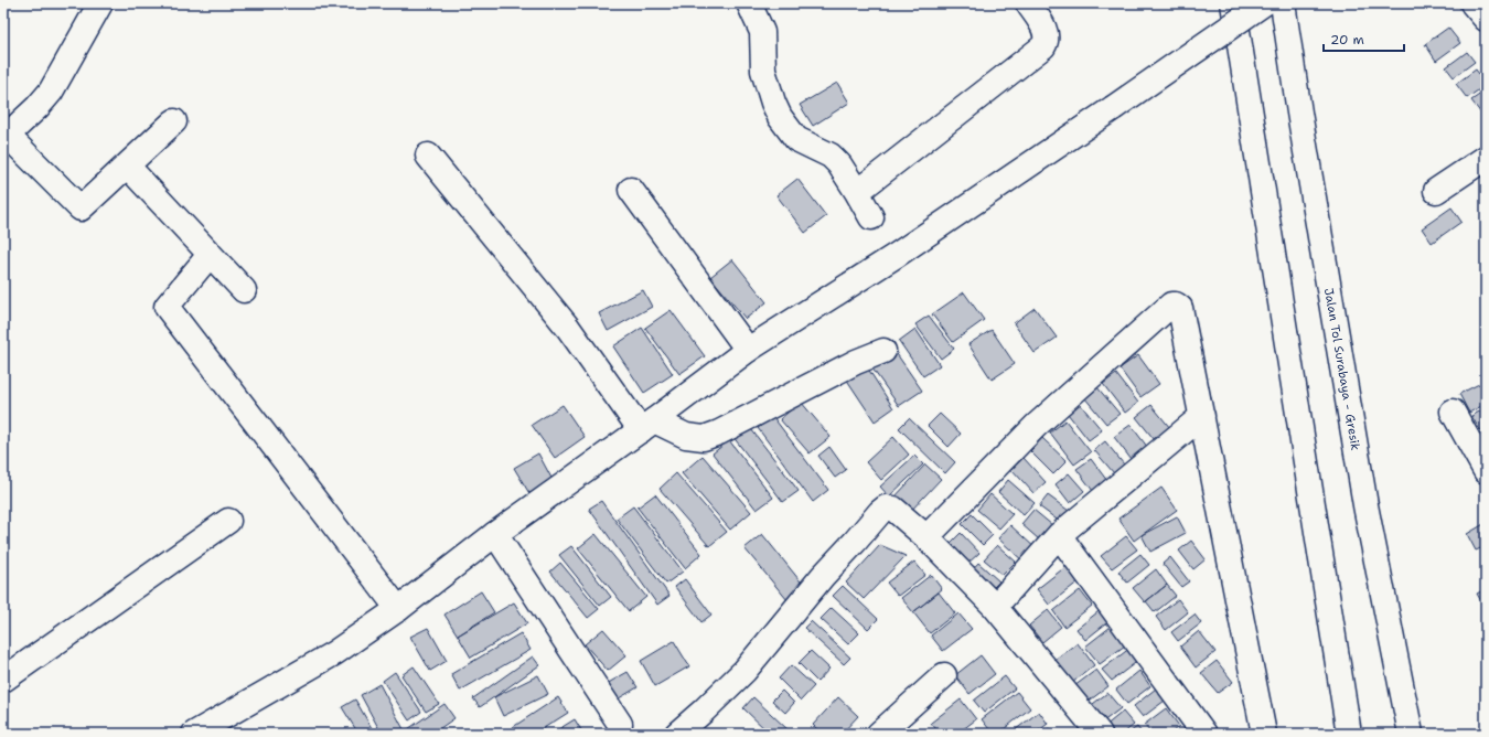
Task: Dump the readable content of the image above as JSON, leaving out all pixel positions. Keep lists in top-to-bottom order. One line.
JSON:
{"streets":{"main road":["Jalan Tol Surabaya - Gresik"]},"scale_bar":"20 m"}
